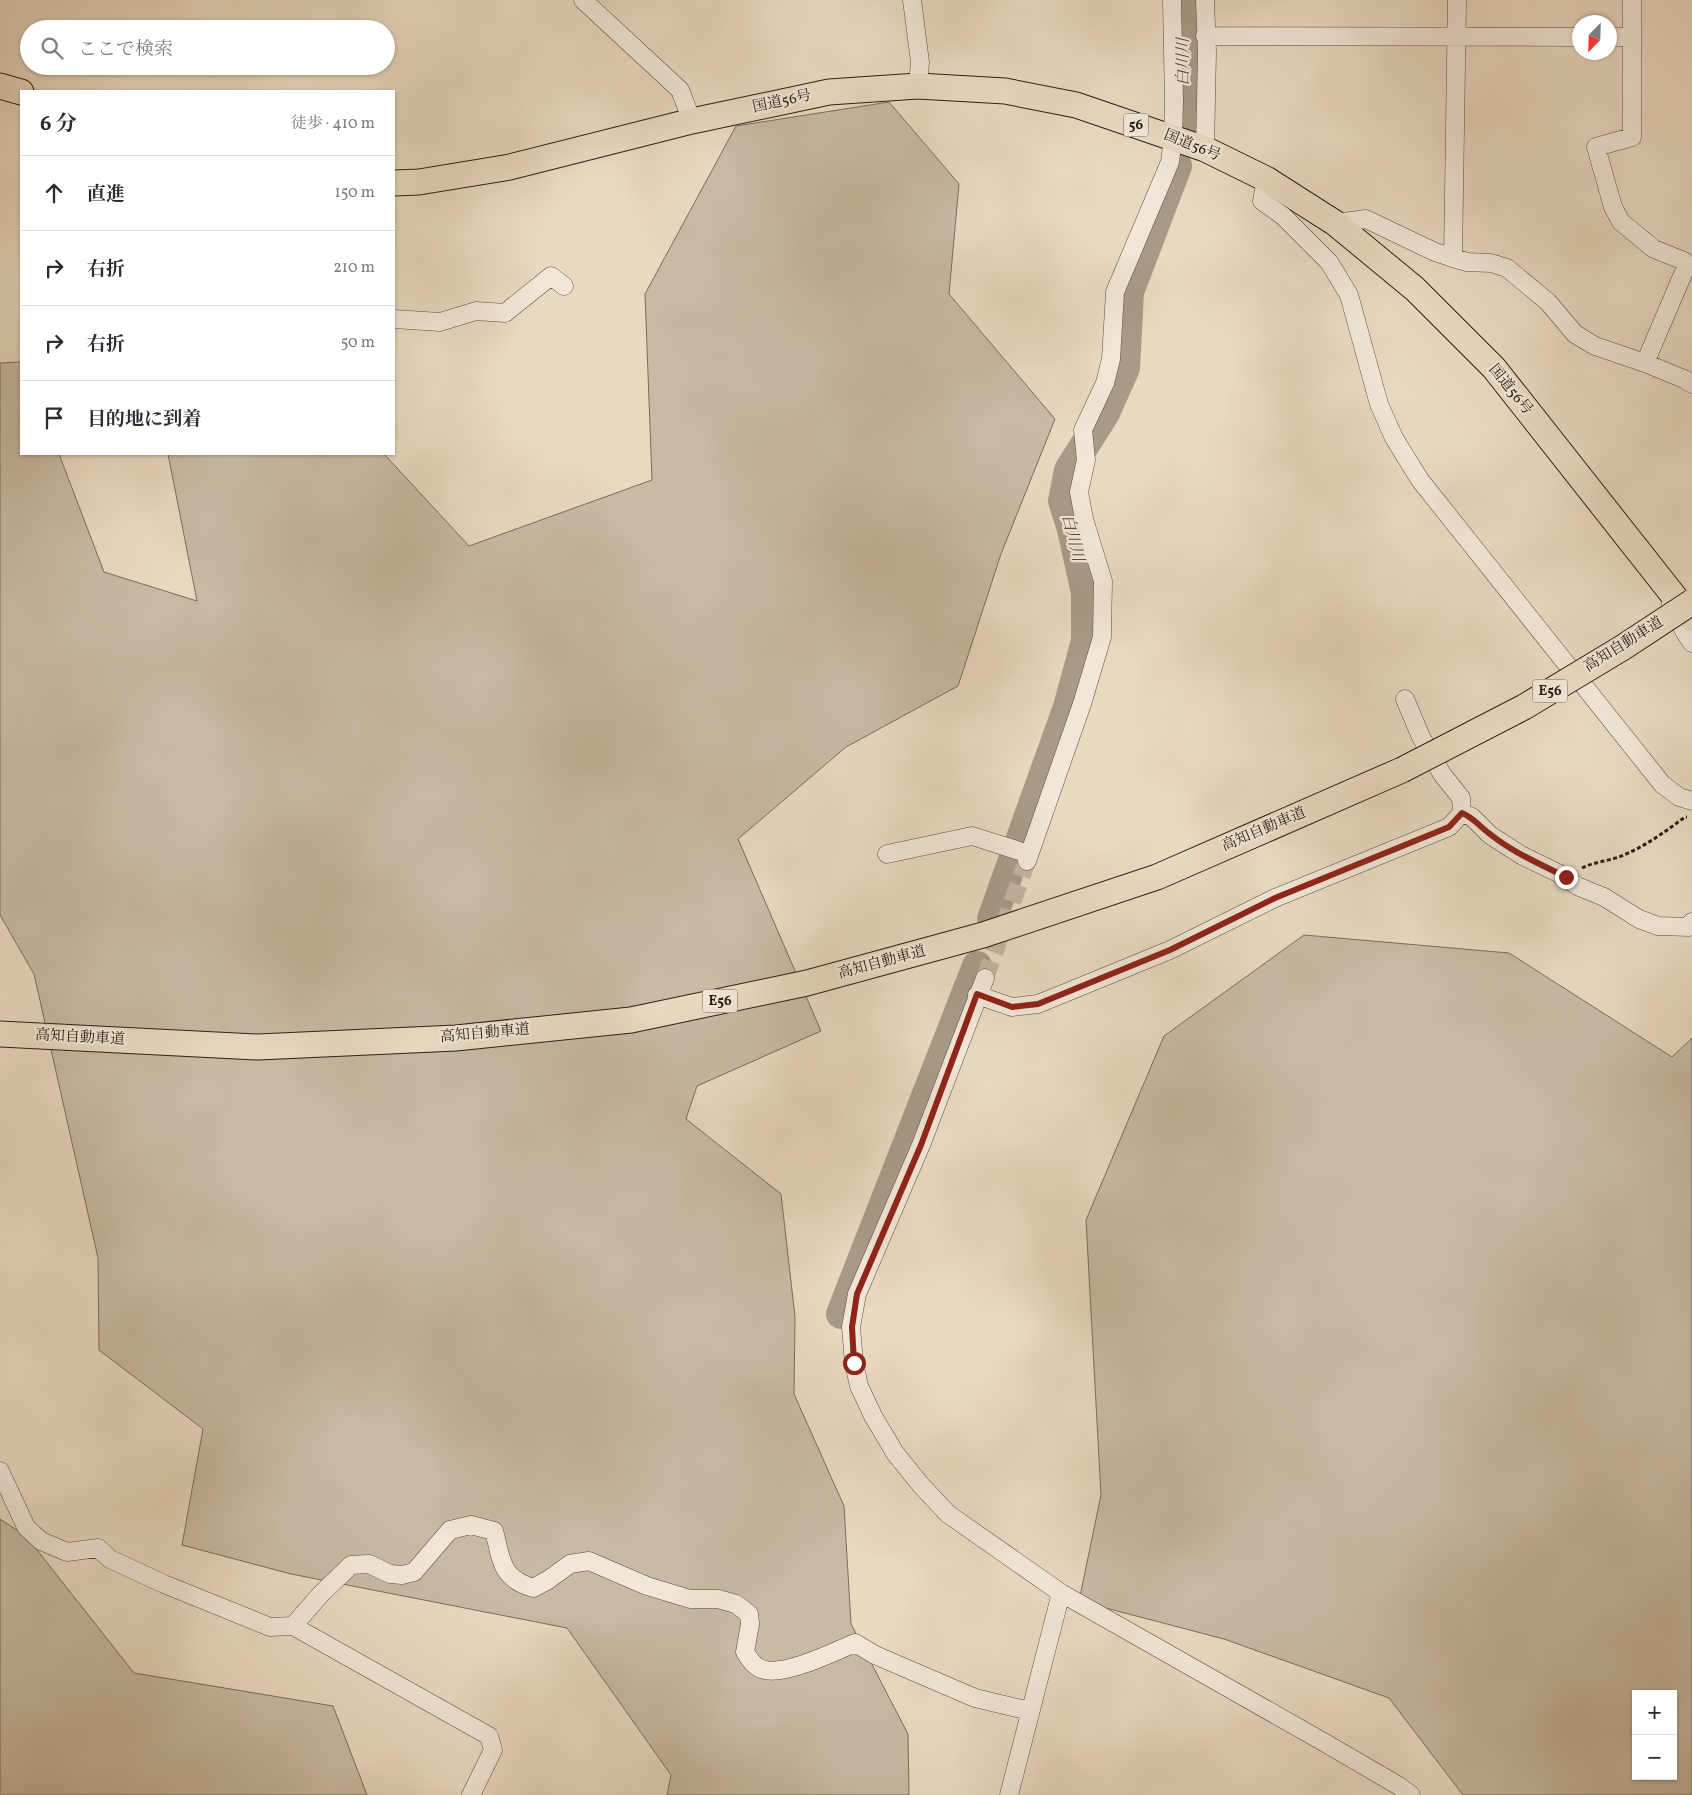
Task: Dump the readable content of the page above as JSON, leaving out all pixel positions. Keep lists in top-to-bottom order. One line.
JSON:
{"streets":{"highway":["国道56号","56","高知自動車道","E56"]},"water":["白川川"],"north":"bottom left","page":{"search":"ここで検索","heading":["6 分","徒歩 · 410 m"],"list":[["直進","150 m"],["右折","210 m"],["右折","50 m"],"目的地に到着"],"map_buttons":["+","−"]}}
